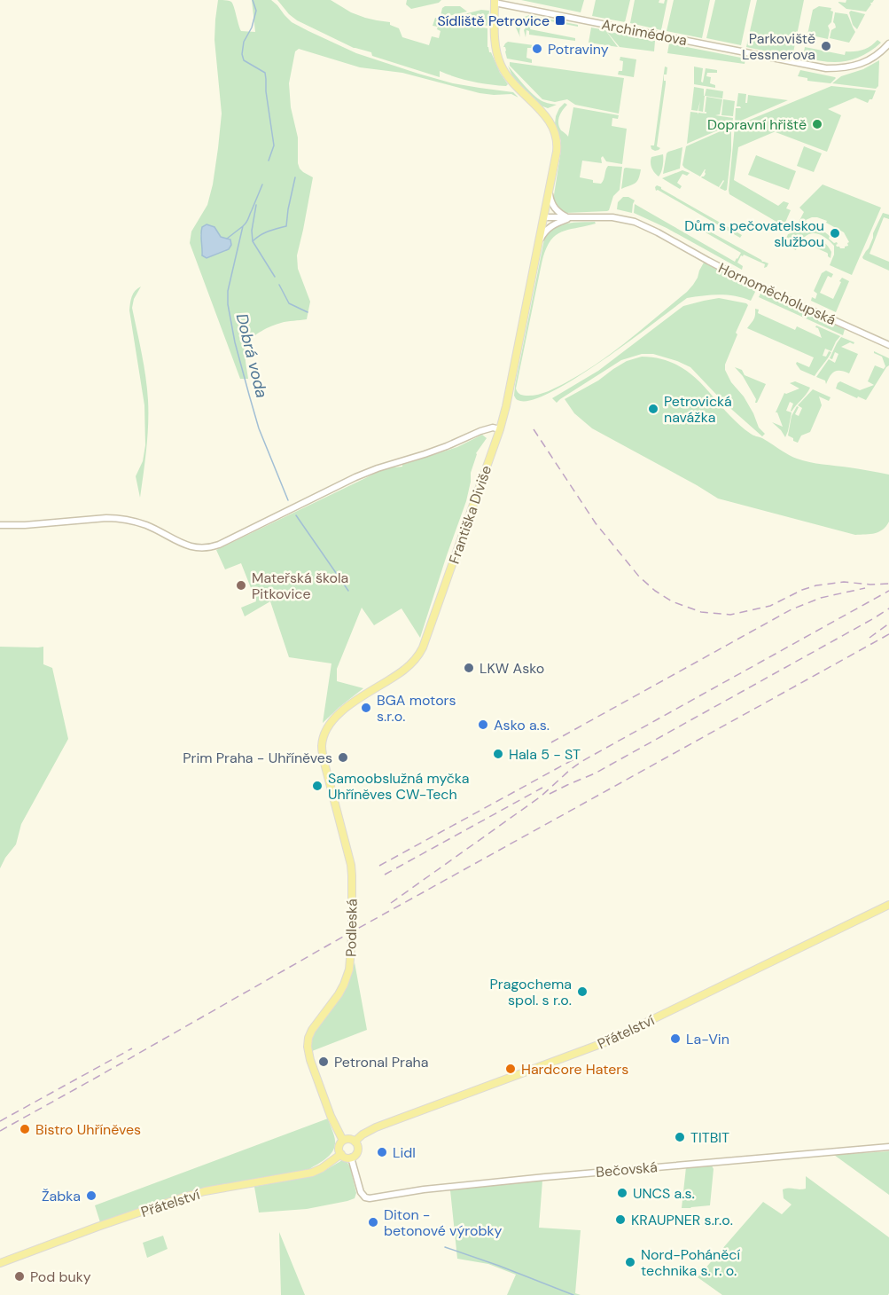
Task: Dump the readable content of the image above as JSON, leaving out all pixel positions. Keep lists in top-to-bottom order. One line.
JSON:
{"streets":{"main road":["Františka Diviše","Podleská","Přátelství"],"street":["Archimédova","Hornoměcholupská","Bečovská"]},"crossings":[["Archimédova","Františka Diviše"],["Hornoměcholupská","Františka Diviše"],["Františka Diviše","Podleská"],["Podleská","Přátelství"],["Podleská","Bečovská"],["Přátelství","Bečovská"]],"water":["Dobrá voda"],"places":{"transit":["Sídliště Petrovice"],"other":["Parkoviště Lessnerova","Potraviny","Dopravní hřiště","Dům s pečovatelskou službou","Petrovická navážka","Mateřská škola Pitkovice","LKW Asko","BGA motors s.r.o.","Asko a.s.","Hala 5 - ST","Prim Praha - Uhříněves","Samoobslužná myčka Uhříněves CW-Tech","Pragochema spol. s r.o.","La-Vin","Petronal Praha","Hardcore Haters","Bistro Uhříněves","TITBIT","Lidl","UNCS a.s.","Žabka","KRAUPNER s.r.o.","Diton - betonové výrobky","Nord-Poháněcí technika s. r. o.","Pod buky"]}}
